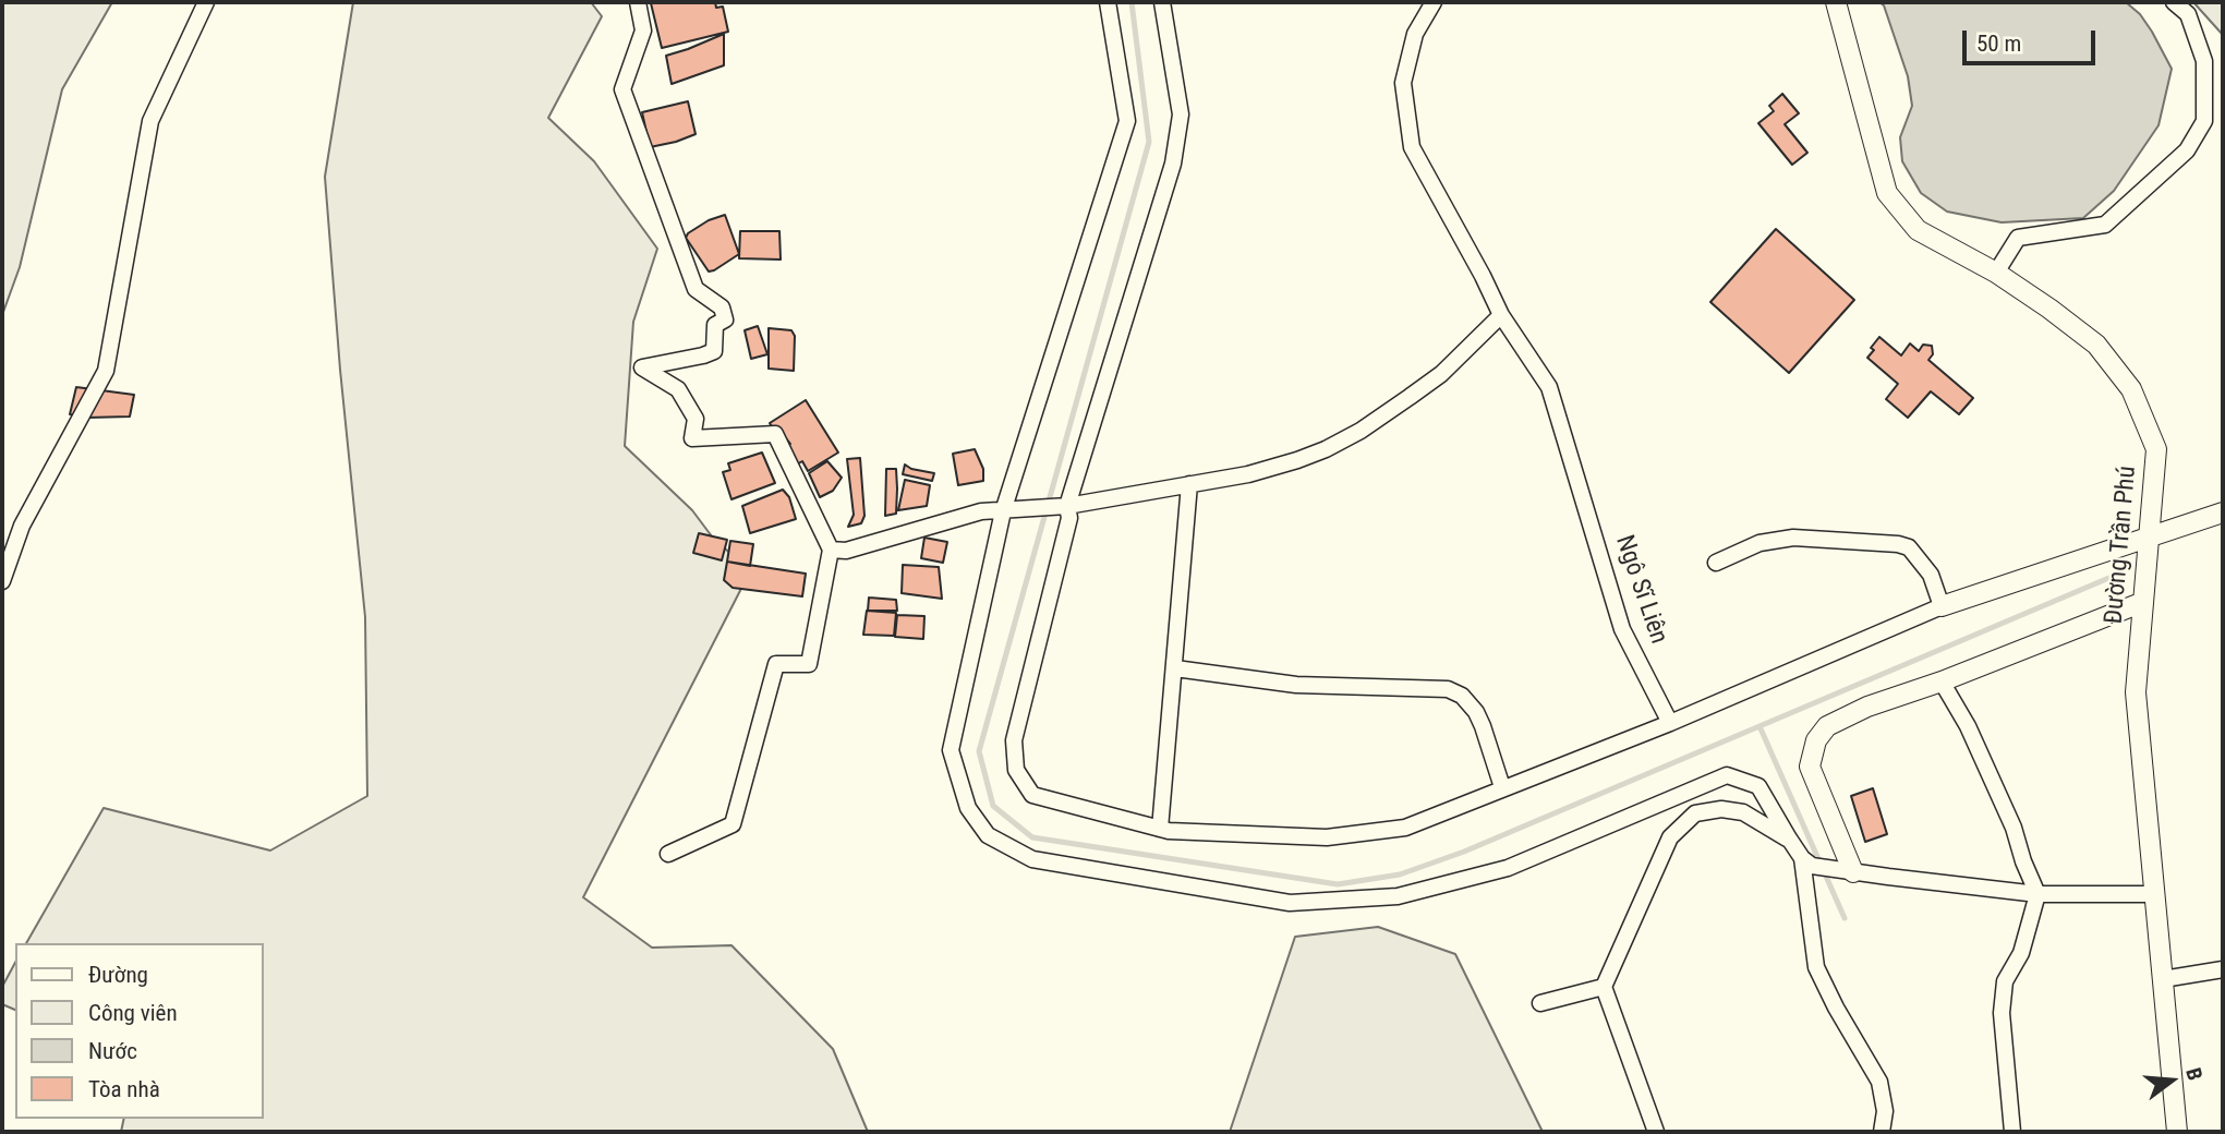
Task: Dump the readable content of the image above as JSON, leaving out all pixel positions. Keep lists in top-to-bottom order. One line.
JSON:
{"streets":{"street":["Đường Trần Phú","Ngô Sĩ Liên"]},"legend":["Đường","Công viên","Nước","Tòa nhà"],"scale_bar":"50 m","north":"right"}
